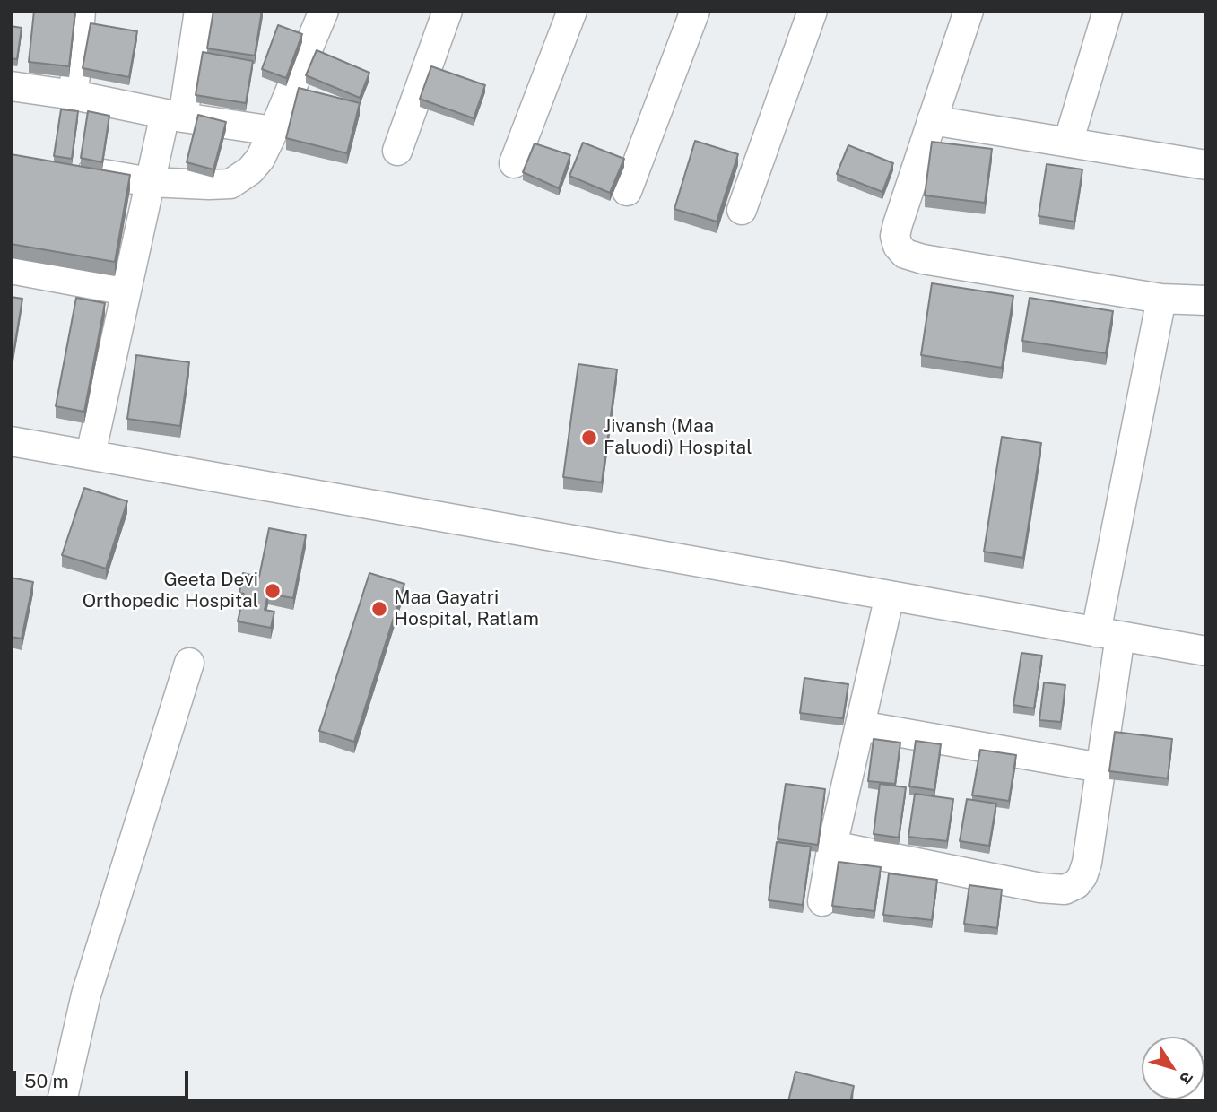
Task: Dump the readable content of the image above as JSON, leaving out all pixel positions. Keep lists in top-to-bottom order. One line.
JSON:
{"places":["Jivansh (Maa Faluodi) Hospital","Geeta Devi Orthopedic Hospital","Maa Gayatri Hospital, Ratlam"],"scale_bar":"50 m","north":"bottom right"}
